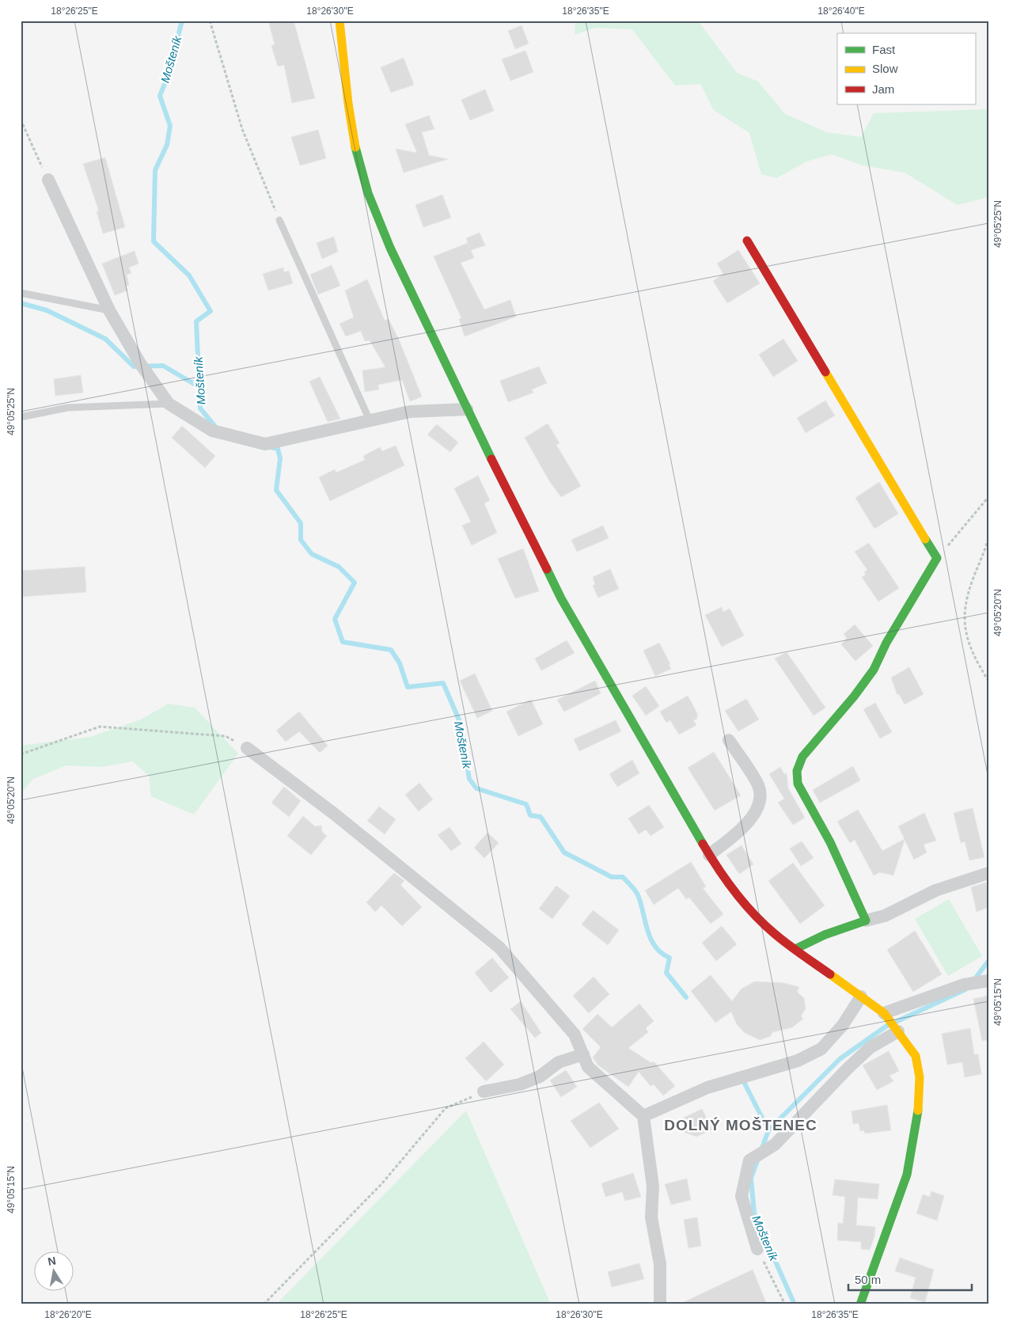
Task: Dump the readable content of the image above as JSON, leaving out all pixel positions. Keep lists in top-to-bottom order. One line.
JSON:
{"districts":["DOLNÝ MOŠTENEC"],"water":["Mošteník"],"legend":["Fast","Slow","Jam"],"scale_bar":"50 m","north":"top","coordinates":["18°26'25\"E","18°26'30\"E","18°26'35\"E","18°26'40\"E","49°05'25\"N","49°05'20\"N","49°05'15\"N","18°26'20\"E"]}
